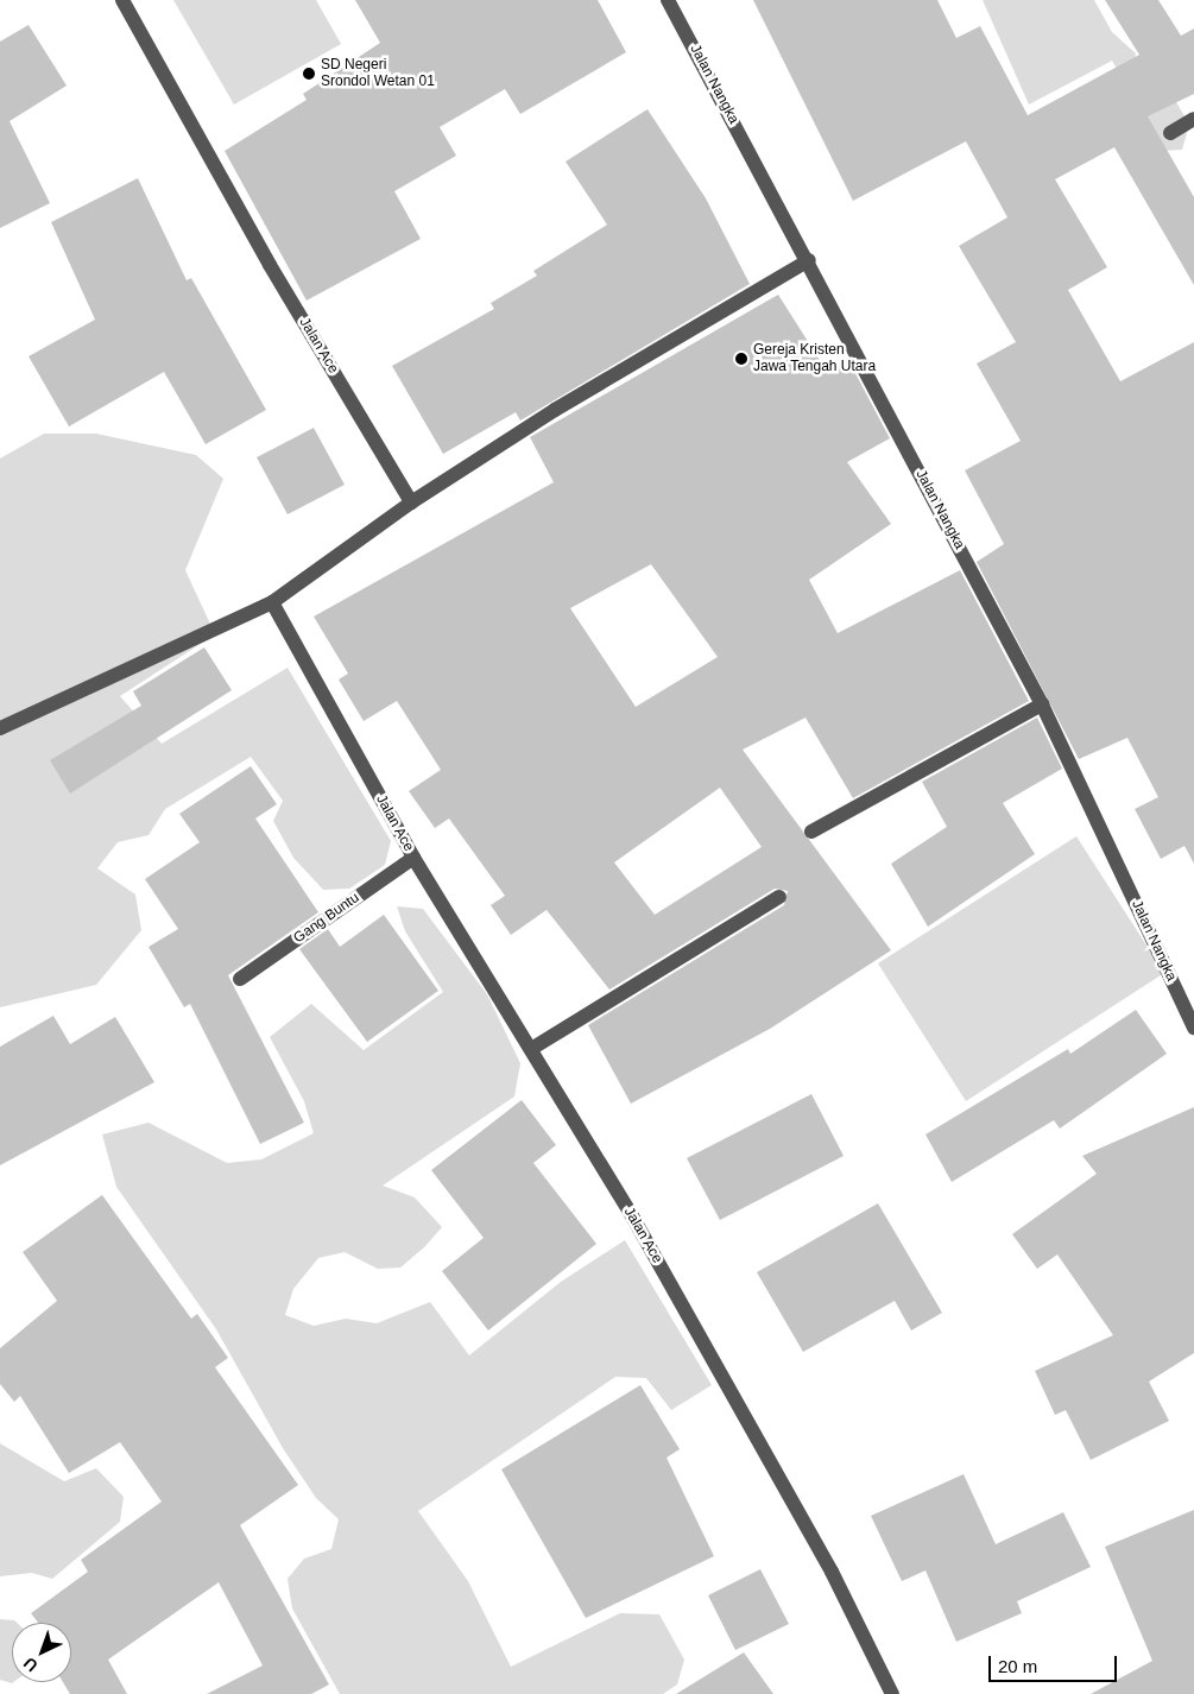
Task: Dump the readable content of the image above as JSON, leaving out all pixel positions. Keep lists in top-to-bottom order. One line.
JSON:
{"streets":{"street":["Jalan Nangka","Jalan Ace","Gang Buntu"]},"crossings":[["Jalan Ace","Gang Buntu"]],"places":["SD Negeri Srondol Wetan 01","Gereja Kristen Jawa Tengah Utara"],"scale_bar":"20 m","north":"bottom left"}
